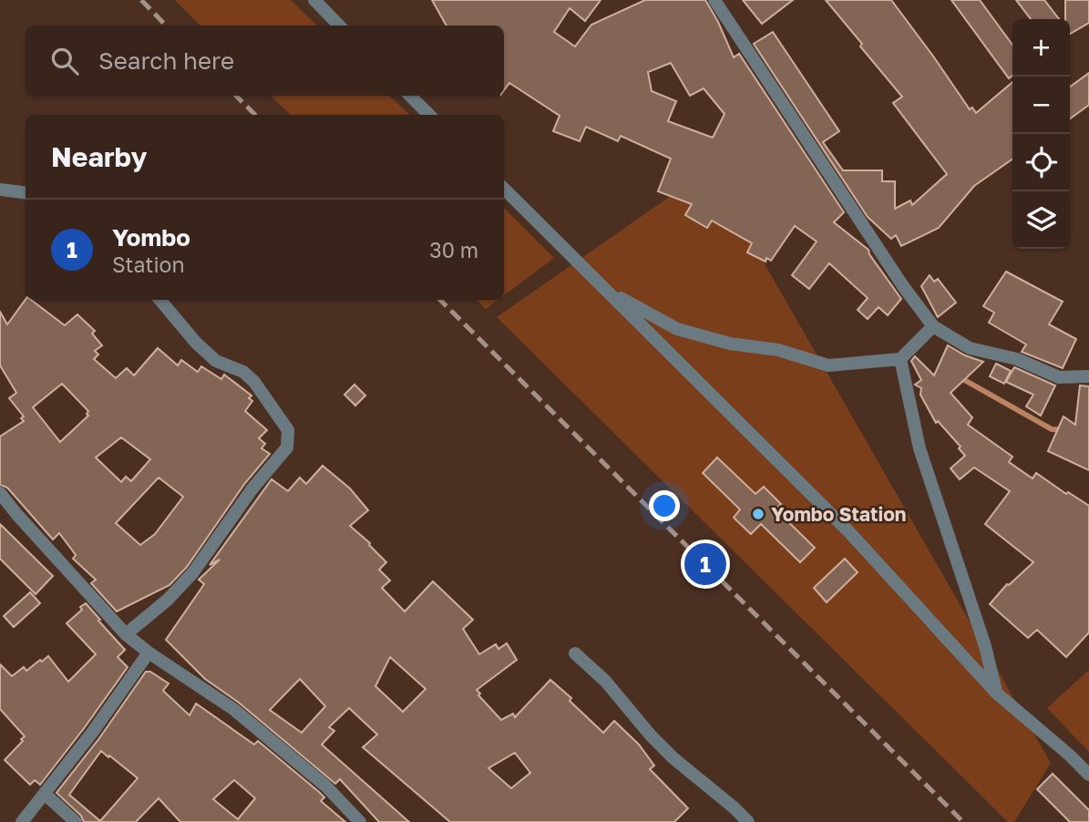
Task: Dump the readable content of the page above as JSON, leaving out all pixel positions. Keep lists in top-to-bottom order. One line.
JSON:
{"places":["Yombo Station"],"page":{"map_buttons":["+","−"],"search":"Search here","heading":"Nearby","list":[{"mark":"1","name":"Yombo","note":"Station","value":"30 m"}],"pins":"1"}}
